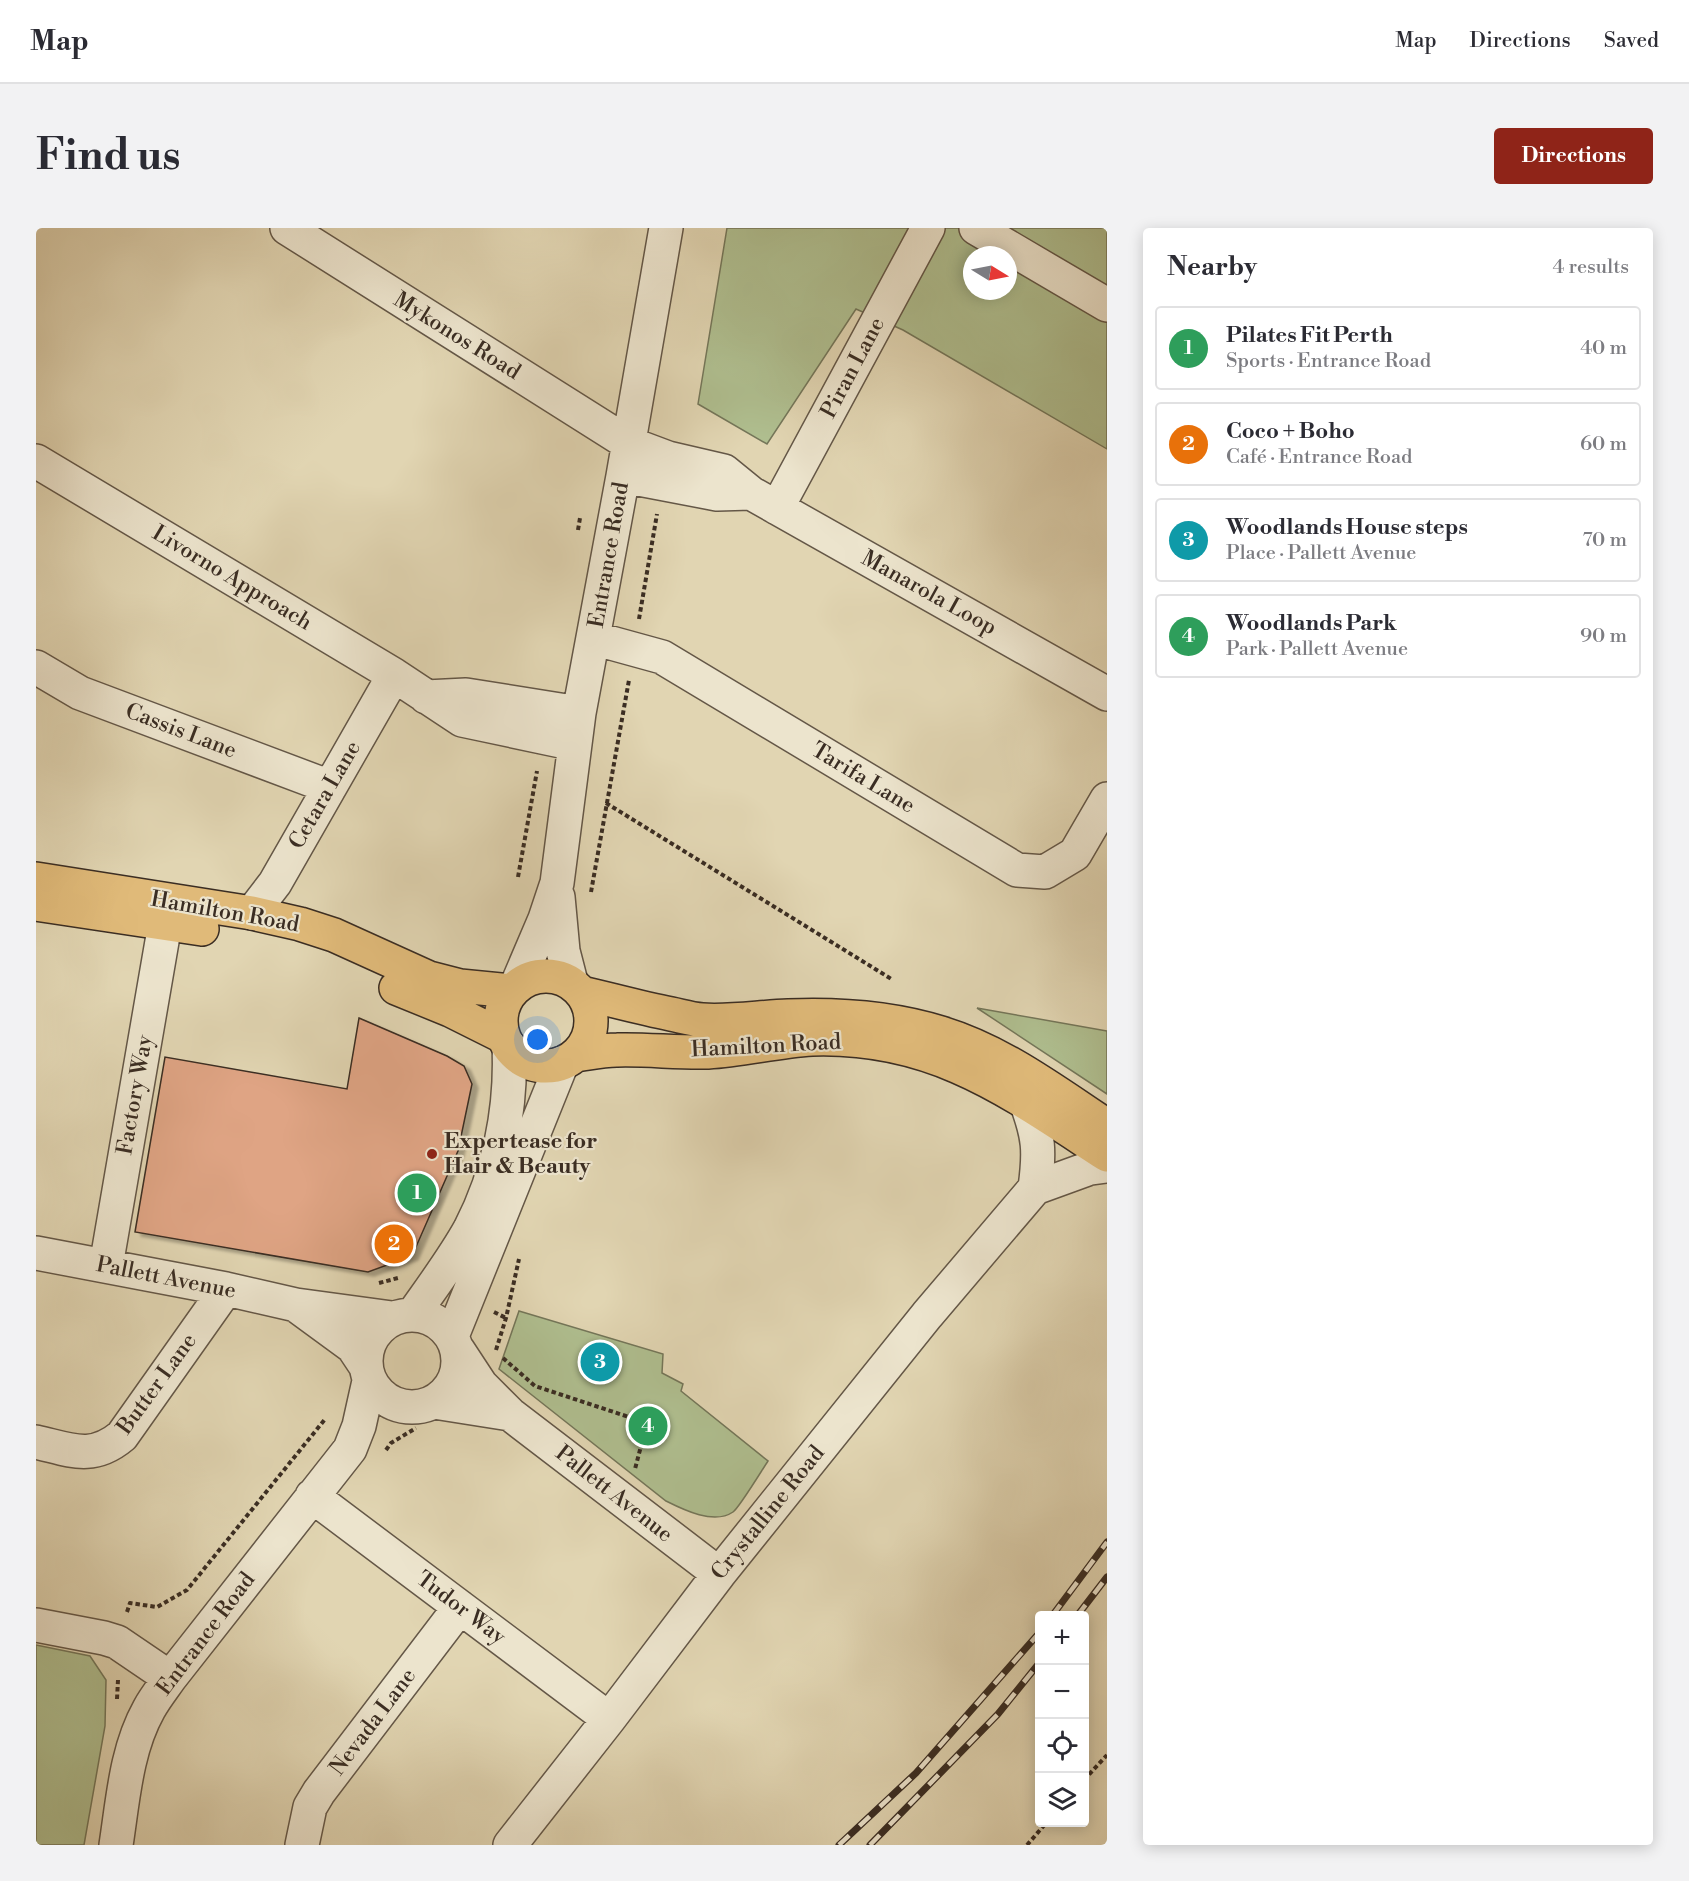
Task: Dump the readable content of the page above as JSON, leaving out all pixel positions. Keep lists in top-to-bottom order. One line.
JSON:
{"streets":{"main road":["Hamilton Road"],"street":["Mykonos Road","Piran Lane","Entrance Road","Livorno Approach","Manarola Loop","Cassis Lane","Tarifa Lane","Cetara Lane","Factory Way","Pallett Avenue","Butter Lane","Crystalline Road","Tudor Way","Nevada Lane"]},"crossings":[["Mykonos Road","Entrance Road"],["Mykonos Road","Manarola Loop"],["Piran Lane","Manarola Loop"],["Entrance Road","Livorno Approach"],["Entrance Road","Manarola Loop"],["Entrance Road","Tarifa Lane"],["Entrance Road","Hamilton Road"],["Entrance Road","Pallett Avenue"],["Entrance Road","Tudor Way"],["Livorno Approach","Cetara Lane"],["Cassis Lane","Cetara Lane"],["Cetara Lane","Hamilton Road"],["Hamilton Road","Factory Way"],["Factory Way","Pallett Avenue"],["Pallett Avenue","Butter Lane"],["Pallett Avenue","Crystalline Road"],["Crystalline Road","Tudor Way"],["Tudor Way","Nevada Lane"]],"places":["Expertease for Hair & Beauty"],"north":"right","page":{"header":"Map","nav":["Map","Directions","Saved"],"buttons":"Directions","title":"Find us","heading":["Nearby","4 results"],"list":[{"mark":"1","name":"Pilates Fit Perth","note":"Sports · Entrance Road","value":"40 m"},{"mark":"2","name":"Coco + Boho","note":"Café · Entrance Road","value":"60 m"},{"mark":"3","name":"Woodlands House steps","note":"Place · Pallett Avenue","value":"70 m"},{"mark":"4","name":"Woodlands Park","note":"Park · Pallett Avenue","value":"90 m"}],"pins":["1","2","3","4"],"map_buttons":["+","−"]}}
